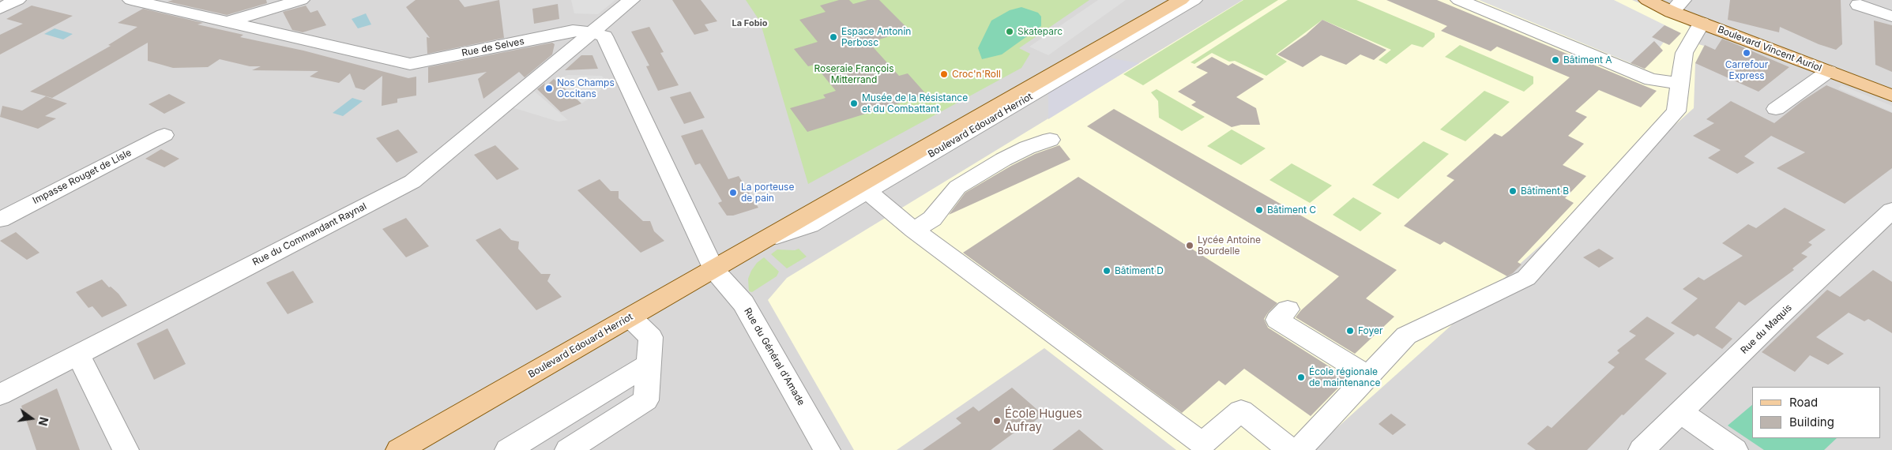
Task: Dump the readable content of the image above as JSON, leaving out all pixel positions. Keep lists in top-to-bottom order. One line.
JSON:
{"streets":{"main road":["Boulevard Vincent Auriol","Boulevard Edouard Herriot"],"street":["Rue de Selves","Impasse Rouget de Lisle","Rue du Commandant Raynal","Rue du Maquis","Rue du Général d'Amade"]},"crossings":[["Rue de Selves","Boulevard Edouard Herriot"],["Rue de Selves","Rue du Commandant Raynal"],["Rue de Selves","Rue du Général d'Amade"],["Boulevard Edouard Herriot","Rue du Général d'Amade"]],"districts":["La Fobio"],"parks":["Roseraie François Mitterrand"],"places":["Skateparc","Espace Antonin Perbosc","Carrefour Express","Bâtiment A","Croc'n'Roll","Nos Champs Occitans","Musée de la Résistance et du Combattant","Bâtiment B","La porteuse de pain","Bâtiment C","Lycée Antoine Bourdelle","Bâtiment D","Foyer","École régionale de maintenance","École Hugues Aufray"],"legend":["Road","Building"],"north":"right"}
